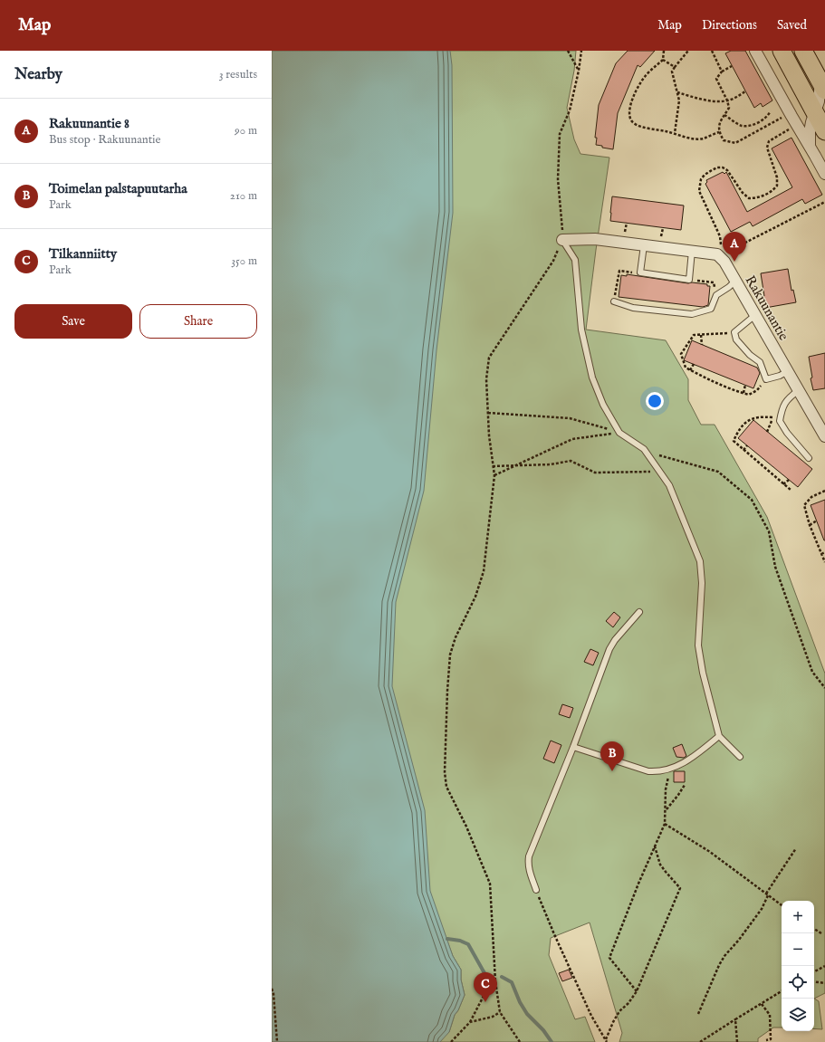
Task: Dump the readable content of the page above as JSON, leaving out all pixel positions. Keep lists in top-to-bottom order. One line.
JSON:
{"streets":{"street":["Rakuunantie"]},"page":{"header":"Map","nav":["Map","Directions","Saved"],"heading":["Nearby","3 results"],"list":[{"mark":"A","name":"Rakuunantie 8","note":"Bus stop · Rakuunantie","value":"90 m"},{"mark":"B","name":"Toimelan palstapuutarha","note":"Park","value":"210 m"},{"mark":"C","name":"Tilkanniitty","note":"Park","value":"350 m"}],"pins":["A","B","C"],"buttons":["Save","Share"],"map_buttons":["+","−"]}}
